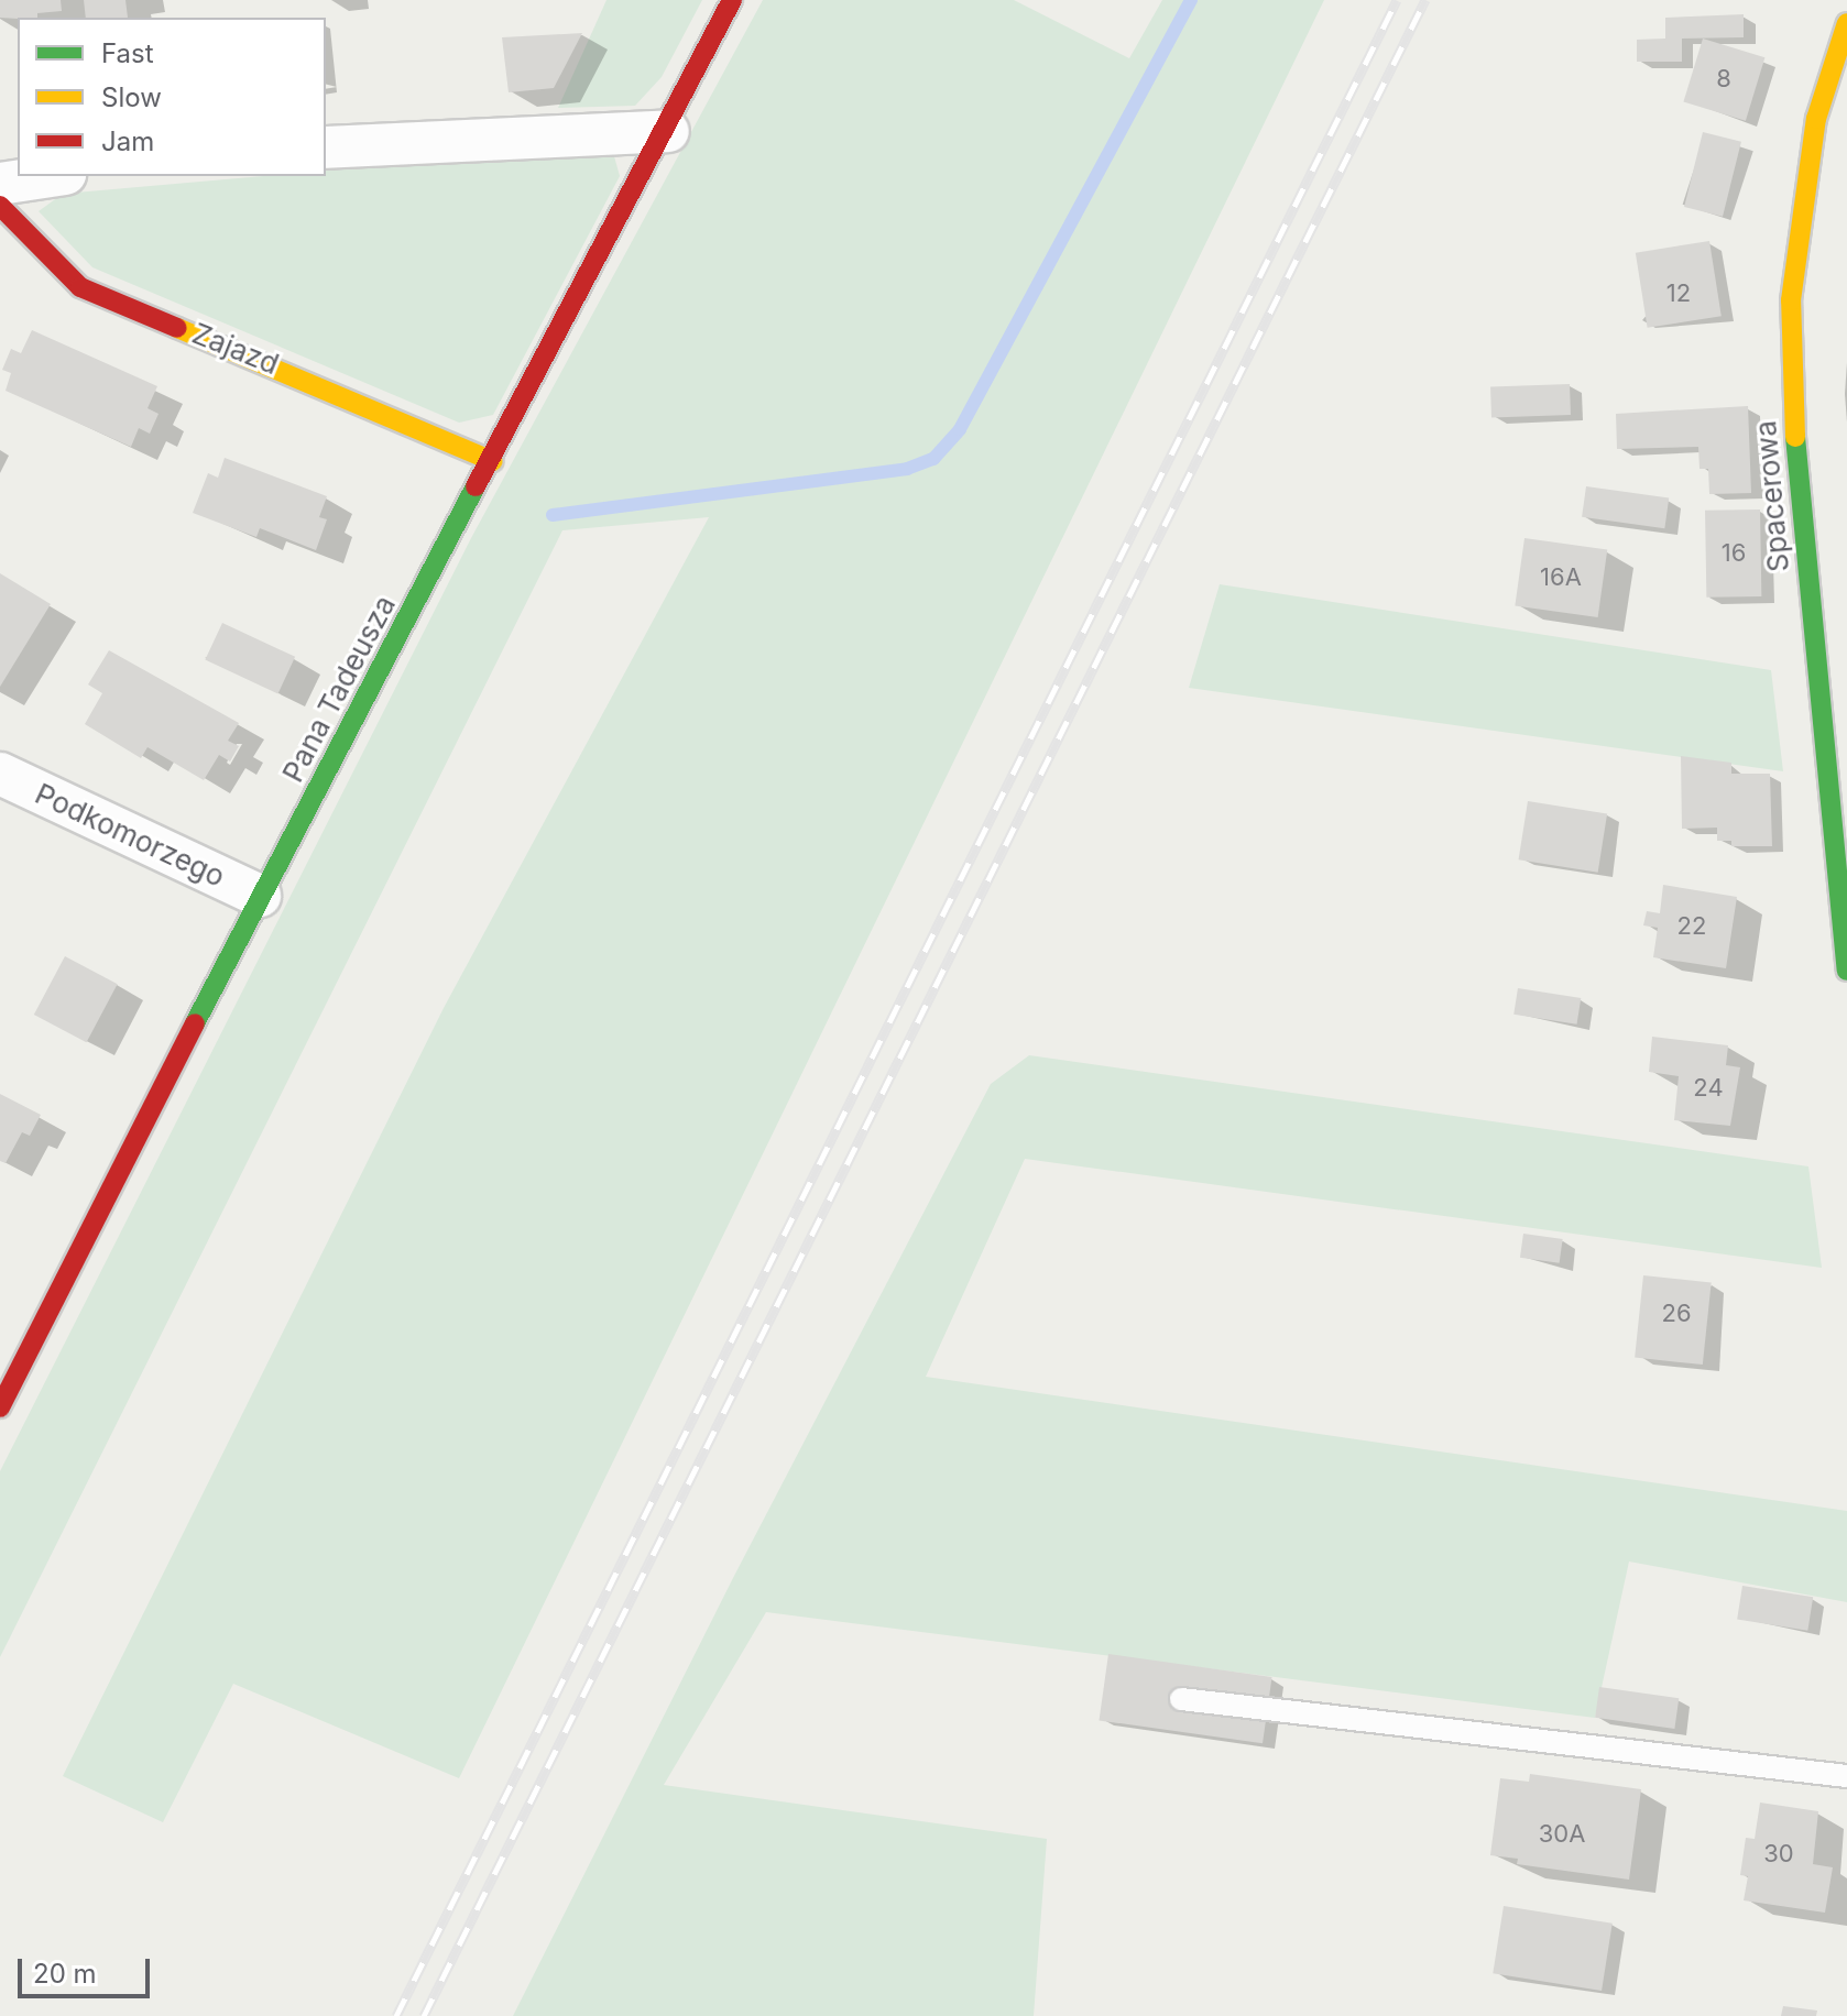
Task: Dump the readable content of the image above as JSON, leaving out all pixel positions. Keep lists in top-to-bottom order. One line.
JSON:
{"streets":{"street":["Zajazd","Spacerowa","Pana Tadeusza","Podkomorzego"]},"crossings":[["Zajazd","Pana Tadeusza"],["Pana Tadeusza","Podkomorzego"]],"house_numbers":["8","12","16","16A","22","24","26","30A","30"],"legend":["Fast","Slow","Jam"],"scale_bar":"20 m"}
